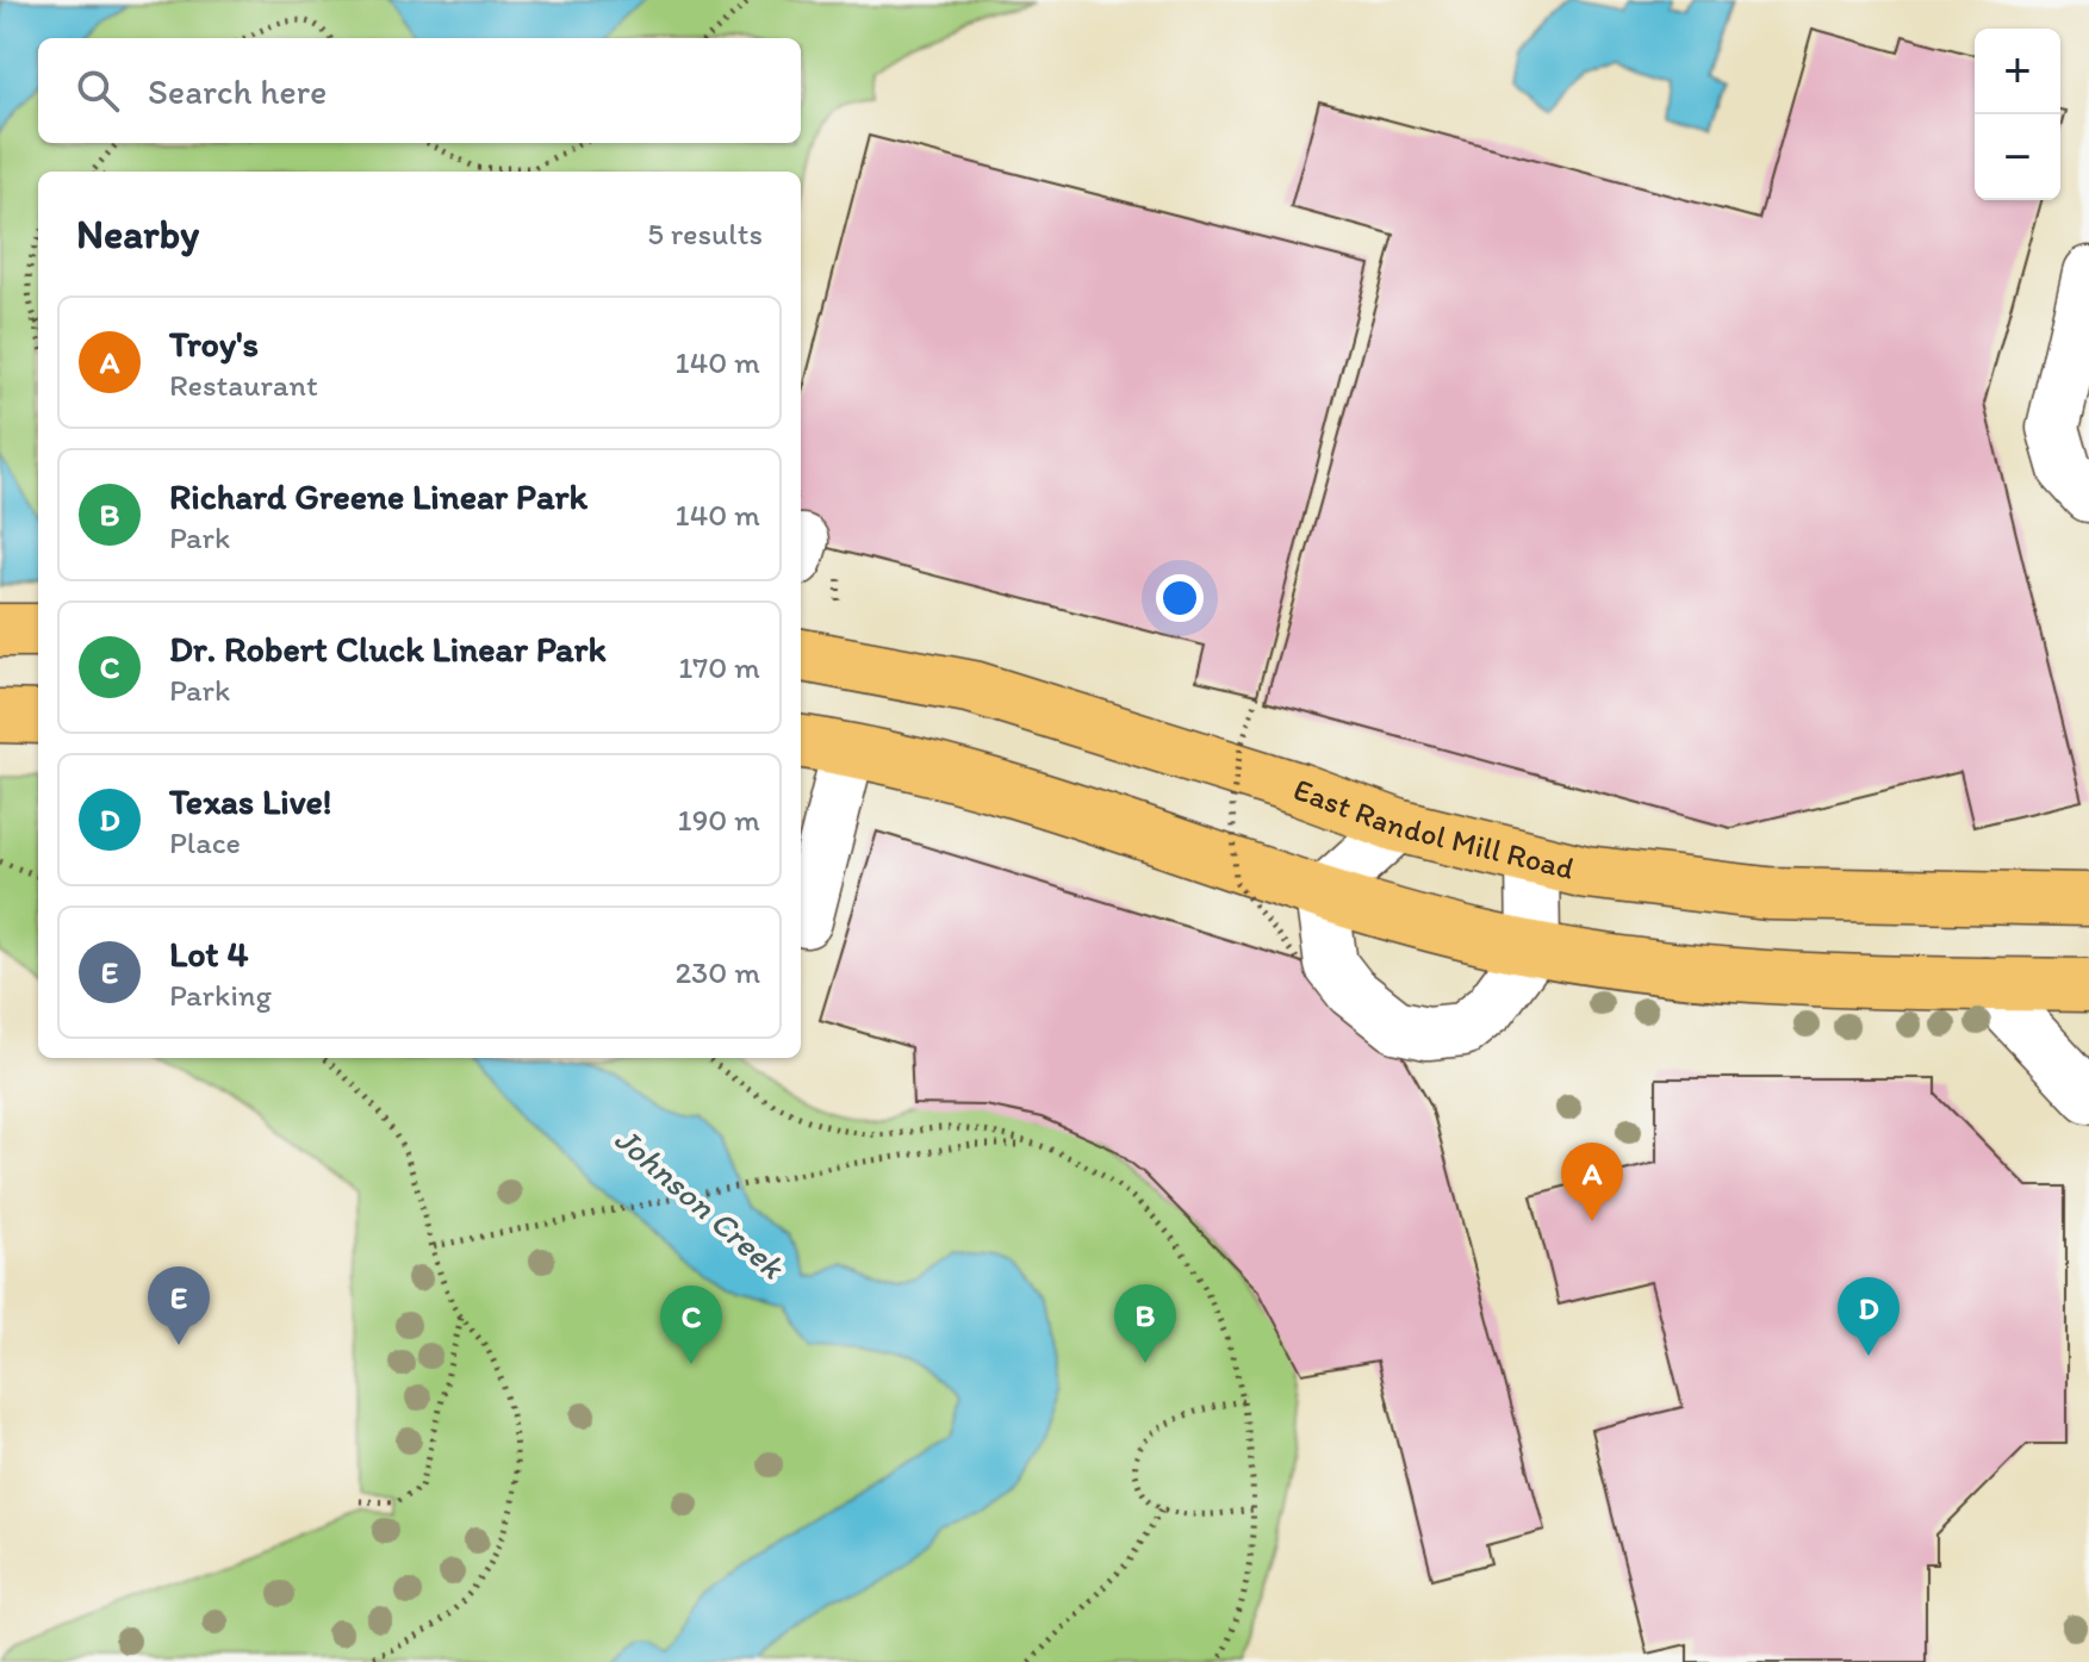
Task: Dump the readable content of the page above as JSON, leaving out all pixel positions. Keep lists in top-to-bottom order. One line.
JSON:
{"streets":{"main road":["East Randol Mill Road"]},"water":["Johnson Creek"],"page":{"map_buttons":["+","−"],"search":"Search here","heading":["Nearby","5 results"],"list":[{"mark":"A","name":"Troy's","note":"Restaurant","value":"140 m"},{"mark":"B","name":"Richard Greene Linear Park","note":"Park","value":"140 m"},{"mark":"C","name":"Dr. Robert Cluck Linear Park","note":"Park","value":"170 m"},{"mark":"D","name":"Texas Live!","note":"Place","value":"190 m"},{"mark":"E","name":"Lot 4","note":"Parking","value":"230 m"}],"pins":["A","E","D","B","C"]}}
